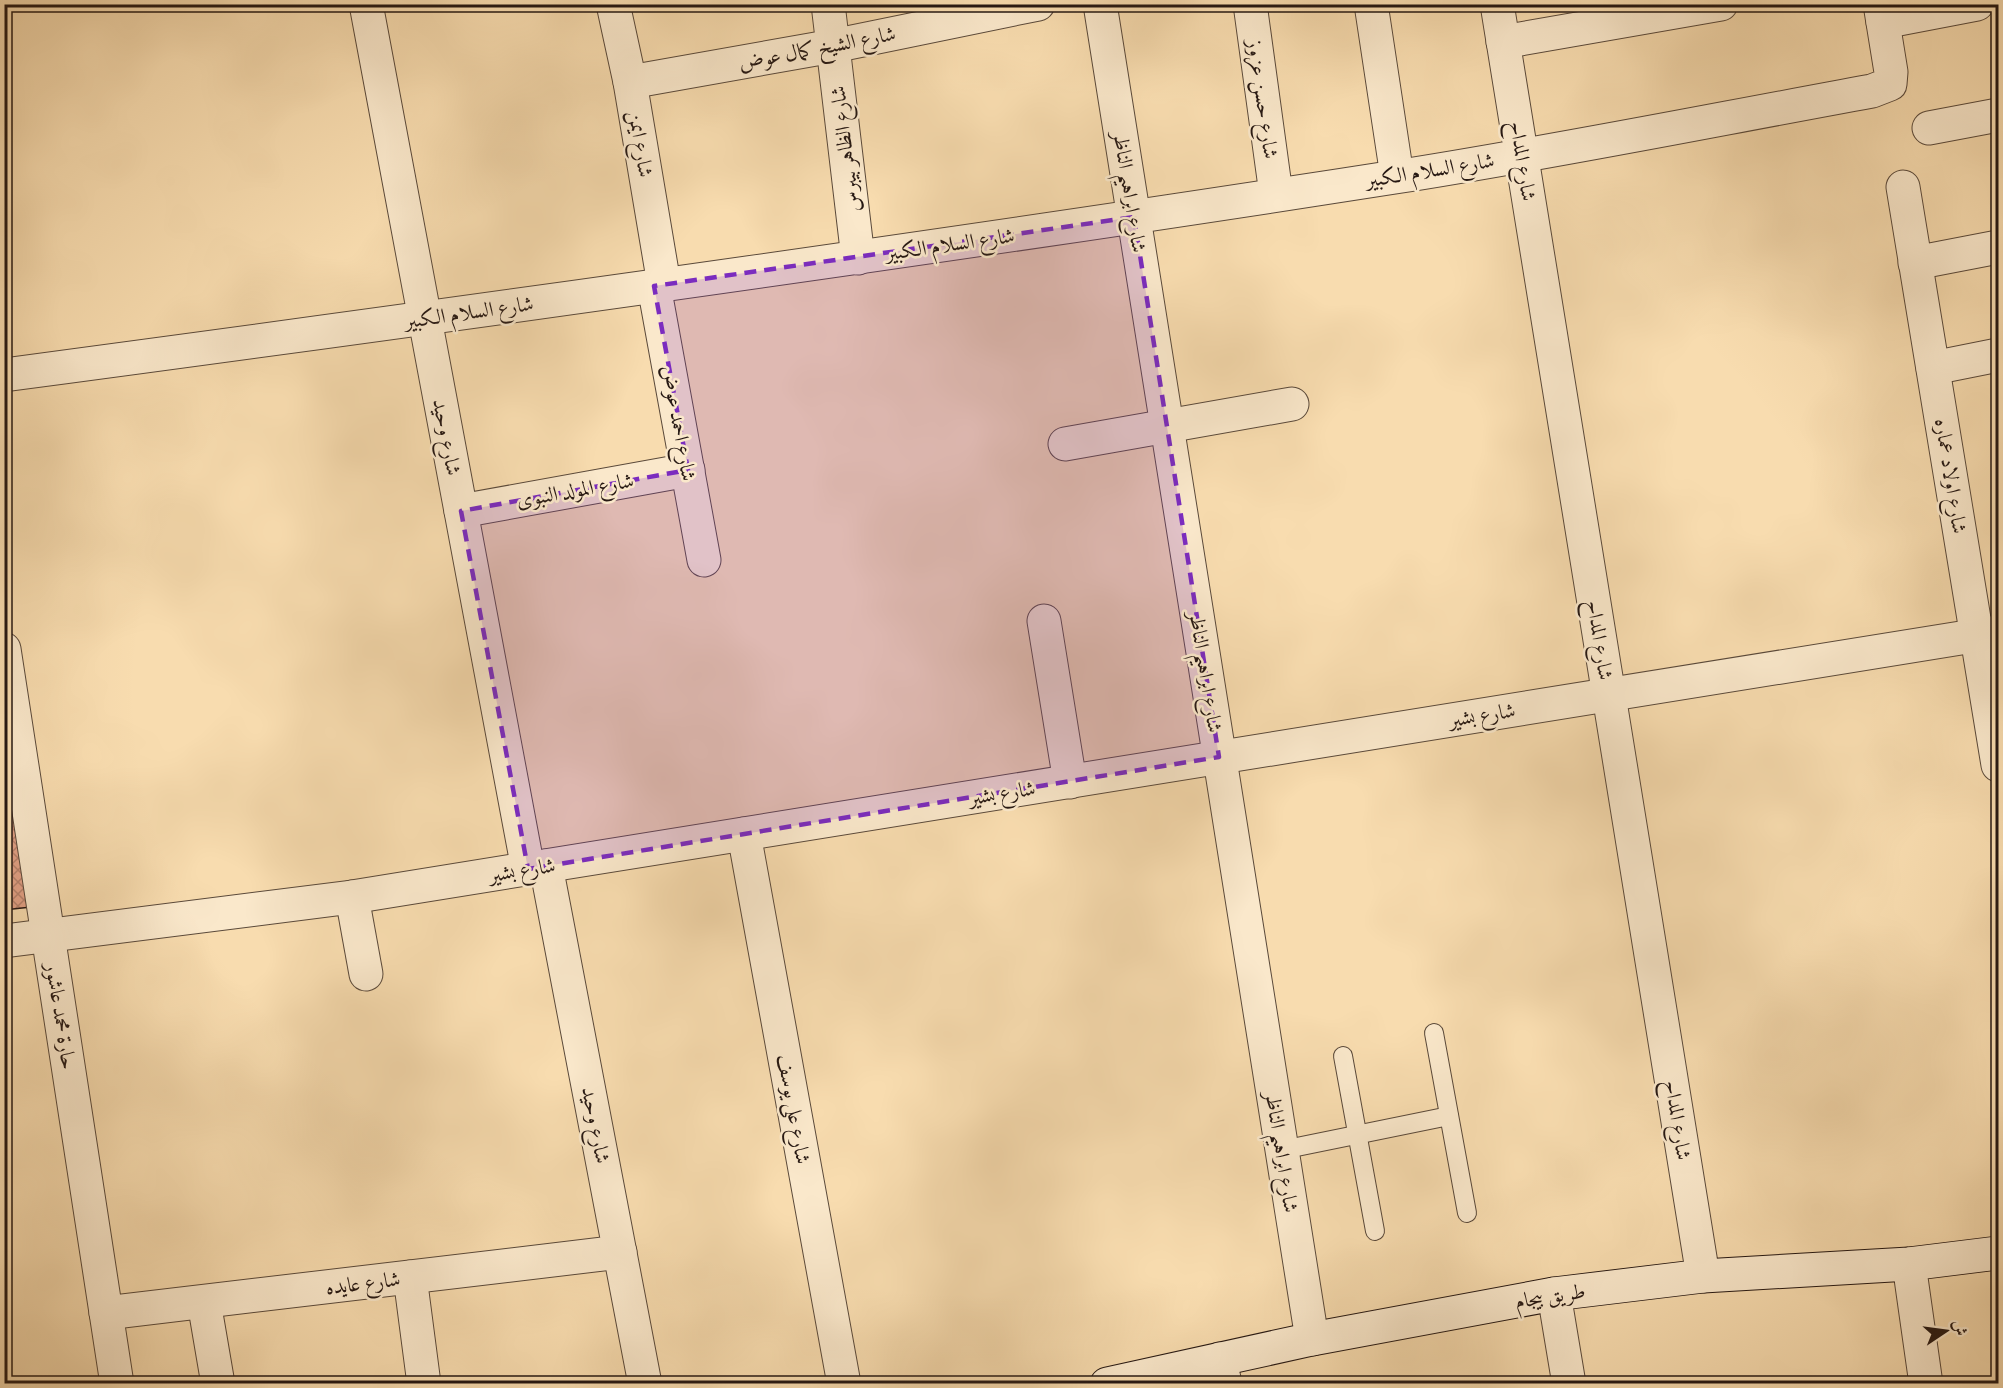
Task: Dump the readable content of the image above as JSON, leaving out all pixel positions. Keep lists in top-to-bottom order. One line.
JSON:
{"streets":{"street":["شارع الشيخ كمال عوض","شارع حسن عزوز","شارع ايمن","شارع الظاهر بيبرس","شارع المداح","شارع السلام الكبير","شارع ابراهيم الناظر","شارع احمد عوض","شارع وحيد","شارع اولاد عماره","شارع المولد النبوى","شارع بشير","حارة محمد عاشور","شارع على يوسف","شارع عايده","طريق بيجام"]},"crossings":[["شارع الشيخ كمال عوض","شارع ايمن"],["شارع الشيخ كمال عوض","شارع الظاهر بيبرس"],["شارع حسن عزوز","شارع السلام الكبير"],["شارع ايمن","شارع السلام الكبير"],["شارع ايمن","شارع احمد عوض"],["شارع الظاهر بيبرس","شارع السلام الكبير"],["شارع المداح","شارع السلام الكبير"],["شارع المداح","شارع بشير"],["شارع المداح","طريق بيجام"],["شارع السلام الكبير","شارع ابراهيم الناظر"],["شارع السلام الكبير","شارع احمد عوض"],["شارع السلام الكبير","شارع وحيد"],["شارع ابراهيم الناظر","شارع بشير"],["شارع ابراهيم الناظر","طريق بيجام"],["شارع احمد عوض","شارع المولد النبوى"],["شارع وحيد","شارع المولد النبوى"],["شارع وحيد","شارع بشير"],["شارع وحيد","شارع عايده"],["شارع اولاد عماره","شارع بشير"],["شارع بشير","حارة محمد عاشور"],["شارع بشير","شارع على يوسف"],["حارة محمد عاشور","شارع عايده"]],"north":"right"}
